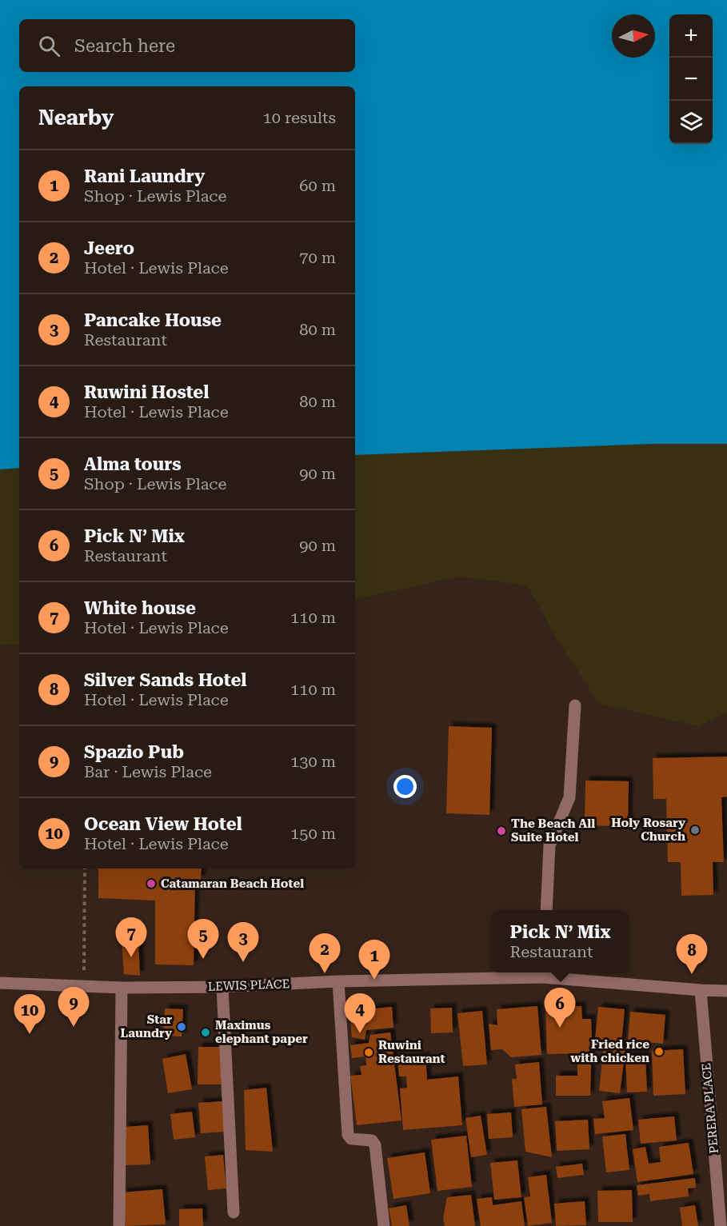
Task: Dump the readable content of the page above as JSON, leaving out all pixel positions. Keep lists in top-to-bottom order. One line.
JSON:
{"streets":{"street":["LEWIS PLACE","PERERA PLACE"]},"crossings":[["LEWIS PLACE","PERERA PLACE"]],"places":["Holy Rosary Church","The Beach All Suite Hotel","Catamaran Beach Hotel","Star Laundry","Maximus elephant paper","Fried rice with chicken","Ruwini Restaurant"],"north":"right","page":{"map_buttons":["+","−"],"search":"Search here","heading":["Nearby","10 results"],"list":[{"mark":"1","name":"Rani Laundry","note":"Shop · Lewis Place","value":"60 m"},{"mark":"2","name":"Jeero","note":"Hotel · Lewis Place","value":"70 m"},{"mark":"3","name":"Pancake House","note":"Restaurant","value":"80 m"},{"mark":"4","name":"Ruwini Hostel","note":"Hotel · Lewis Place","value":"80 m"},{"mark":"5","name":"Alma tours","note":"Shop · Lewis Place","value":"90 m"},{"mark":"6","name":"Pick N’ Mix","note":"Restaurant","value":"90 m"},{"mark":"7","name":"White house","note":"Hotel · Lewis Place","value":"110 m"},{"mark":"8","name":"Silver Sands Hotel","note":"Hotel · Lewis Place","value":"110 m"},{"mark":"9","name":"Spazio Pub","note":"Bar · Lewis Place","value":"130 m"},{"mark":"10","name":"Ocean View Hotel","note":"Hotel · Lewis Place","value":"150 m"}],"popup":["Pick N’ Mix","Restaurant"],"pins":["7","5","3","2","8","1","9","6","4","10"]}}
